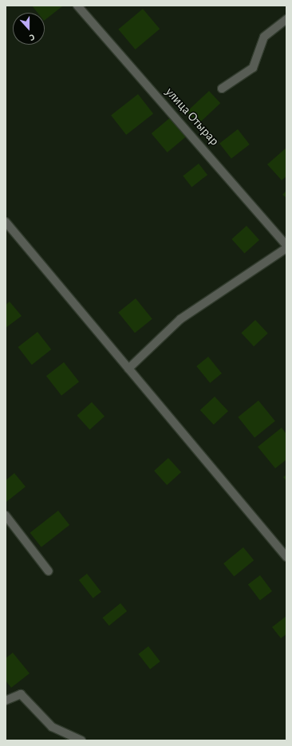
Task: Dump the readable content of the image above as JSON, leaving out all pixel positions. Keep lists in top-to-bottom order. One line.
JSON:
{"streets":{"street":["улица Отырар"]},"north":"bottom"}
